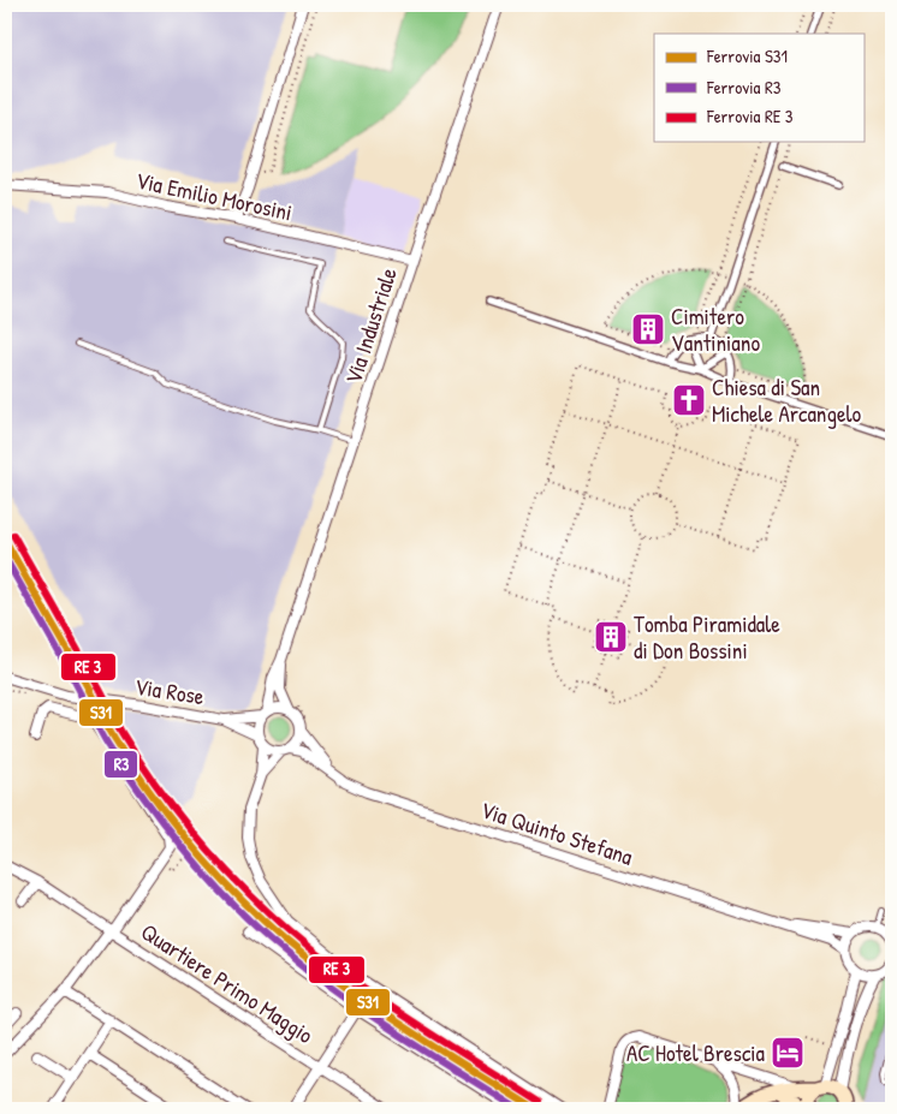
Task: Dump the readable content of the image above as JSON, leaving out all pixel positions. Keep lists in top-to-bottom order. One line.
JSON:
{"streets":{"street":["Via Emilio Morosini","Via Industriale","Via Rose","Via Quinto Stefana","Quartiere Primo Maggio"]},"crossings":[["Via Emilio Morosini","Via Industriale"],["Via Industriale","Via Rose"],["Via Industriale","Via Quinto Stefana"],["Via Rose","Via Quinto Stefana"]],"places":{"building":["Cimitero Vantiniano","Tomba Piramidale di Don Bossini"],"church":["Chiesa di San Michele Arcangelo"],"hotel":["AC Hotel Brescia"]},"lines":["rail line S31","rail line R3"],"legend":["Ferrovia S31","Ferrovia R3","Ferrovia RE 3"]}
